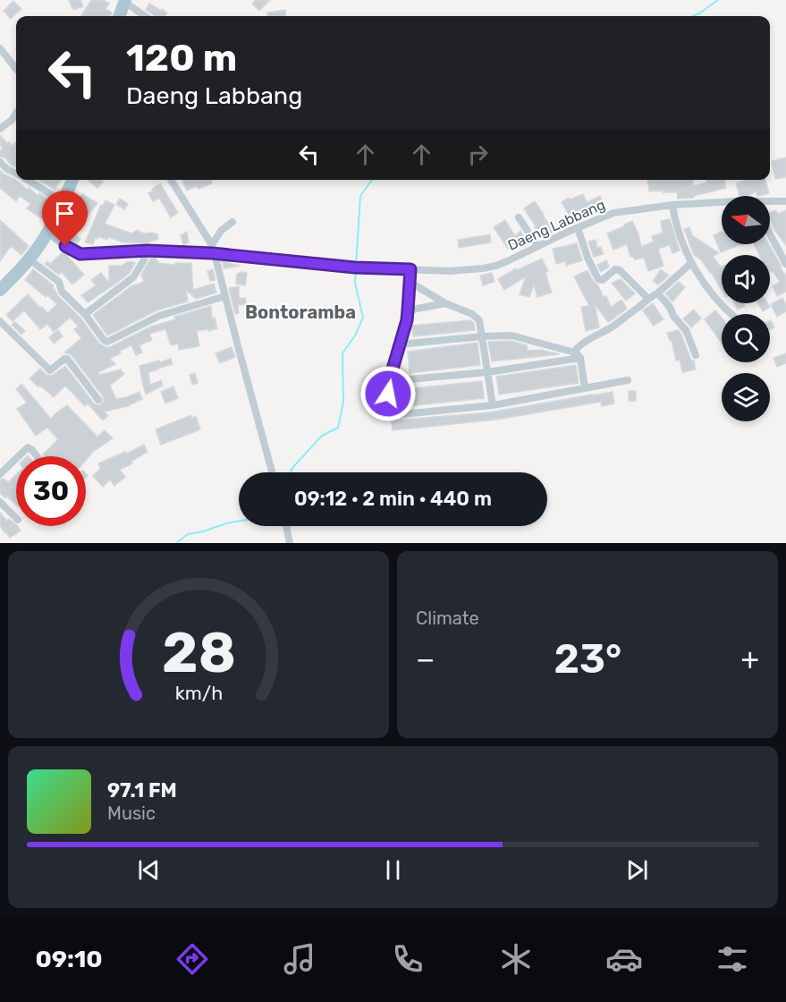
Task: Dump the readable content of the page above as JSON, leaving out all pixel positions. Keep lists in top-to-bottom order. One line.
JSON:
{"streets":{"street":["Daeng Labbang"]},"districts":["Bontoramba"],"north":"left","page":{"turn":["120 m","Daeng Labbang"],"limit":"30","trip":"09:12 · 2 min · 440 m","tile":"Climate","heat":["−","23°","+"],"song":["97.1 FM","Music"],"tabs":"09:10","gauge":["28","km/h"]}}
